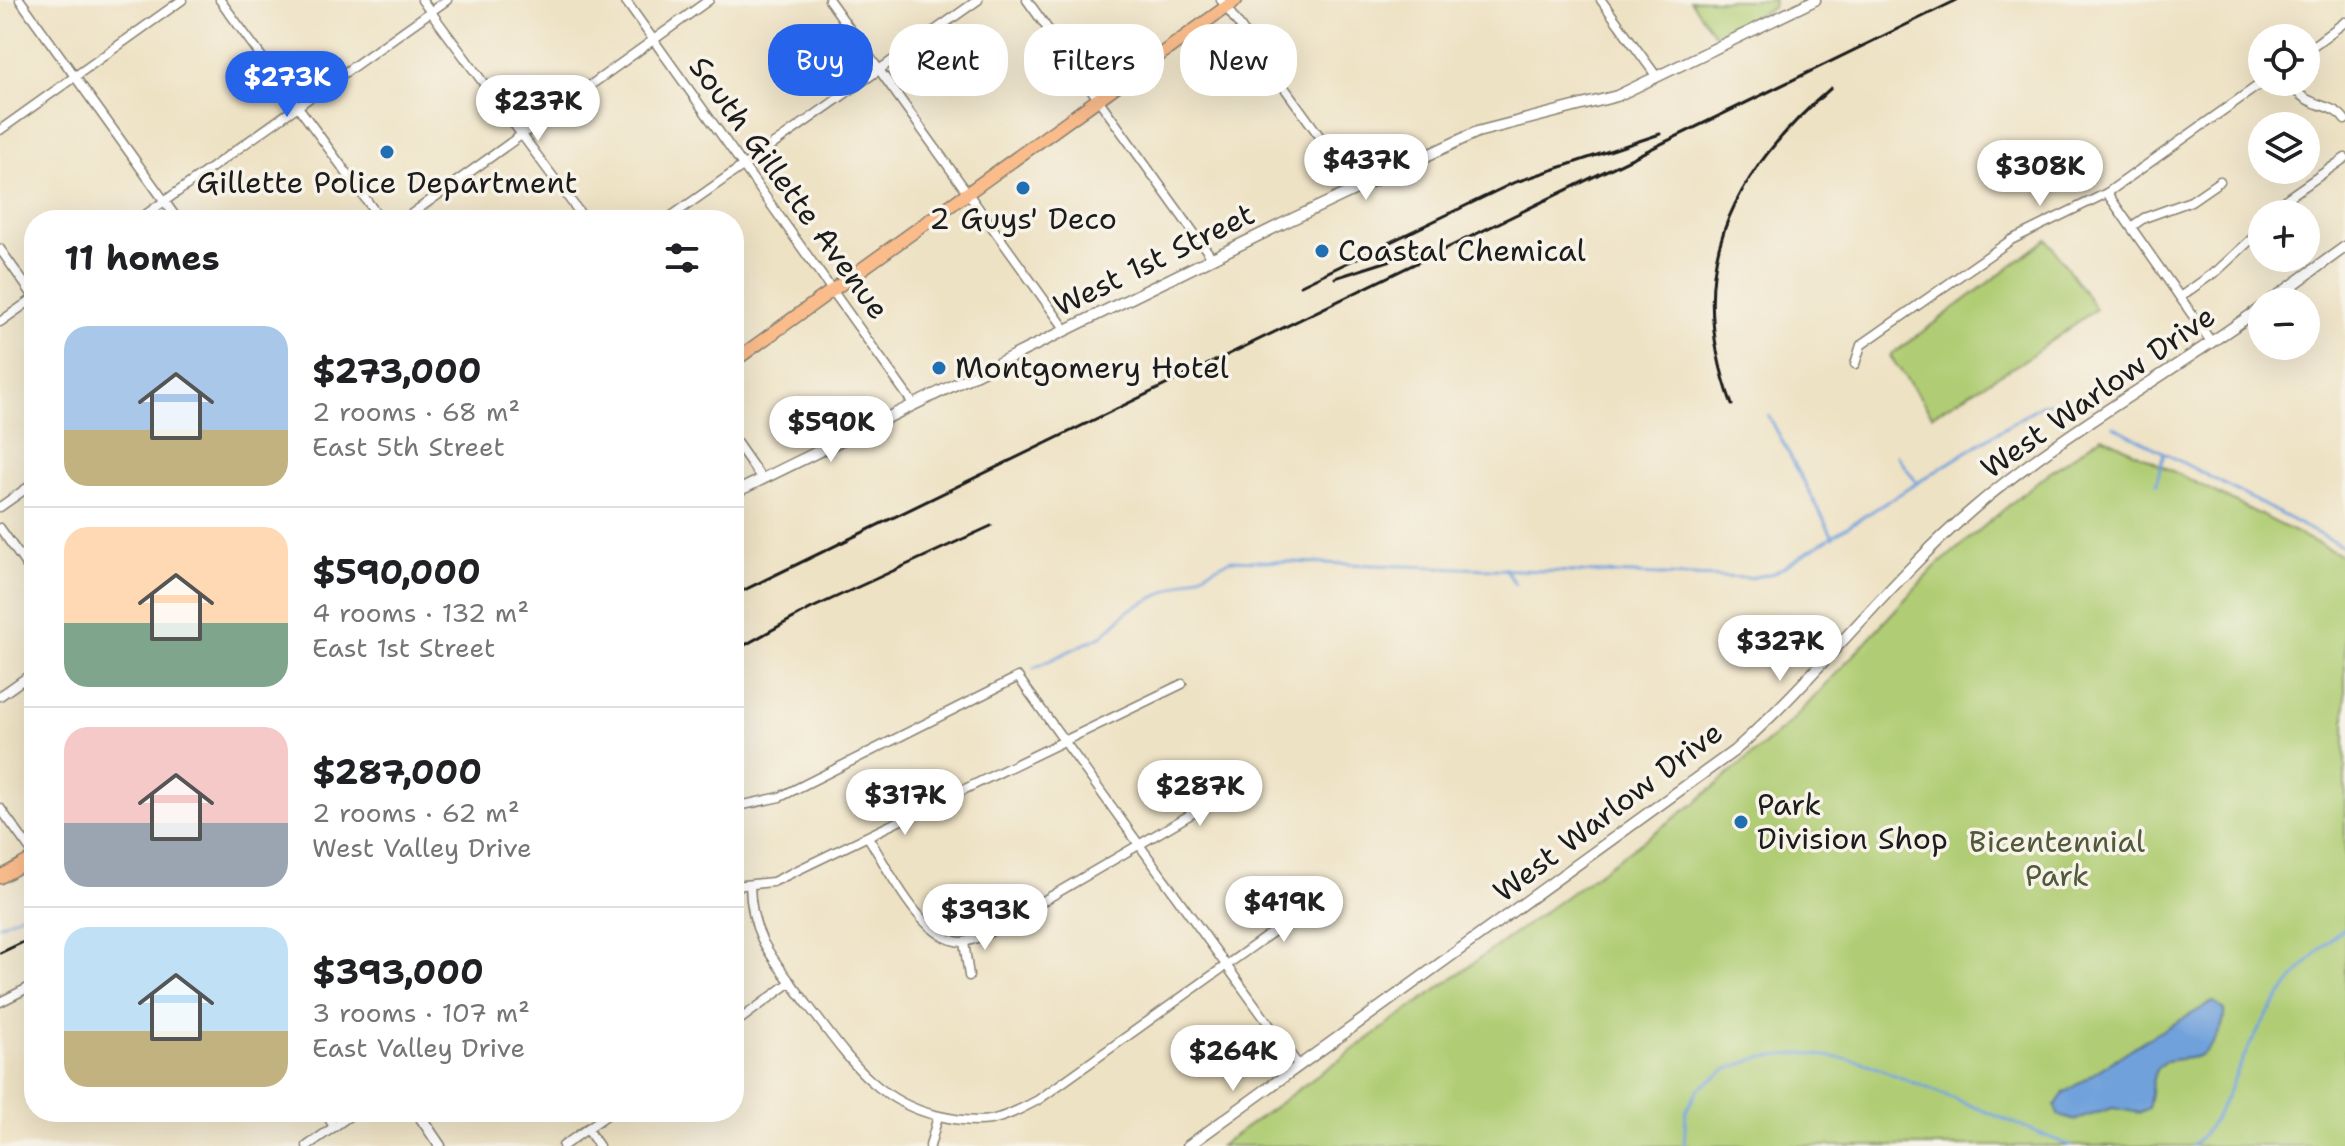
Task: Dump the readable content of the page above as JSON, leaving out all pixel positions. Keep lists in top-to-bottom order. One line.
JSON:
{"streets":{"street":["South Gillette Avenue","West 1st Street","West Warlow Drive"]},"crossings":[["South Gillette Avenue","West 1st Street"]],"parks":["Bicentennial Park"],"places":["Gillette Police Department","2 Guys' Deco","Coastal Chemical","Montgomery Hotel","Park Division Shop"],"page":{"map_buttons":["+","−"],"chip":["Buy","Rent","Filters","New"],"price":["$273K","$237K","$437K","$308K","$590K","$327K","$287K","$317K","$419K","$393K","$264K"],"heading":"11 homes","list":[{"name":"$273,000","note":"2 rooms · 68 m² · East 5th Street"},{"name":"$590,000","note":"4 rooms · 132 m² · East 1st Street"},{"name":"$287,000","note":"2 rooms · 62 m² · West Valley Drive"},{"name":"$393,000","note":"3 rooms · 107 m² · East Valley Drive"}]}}
